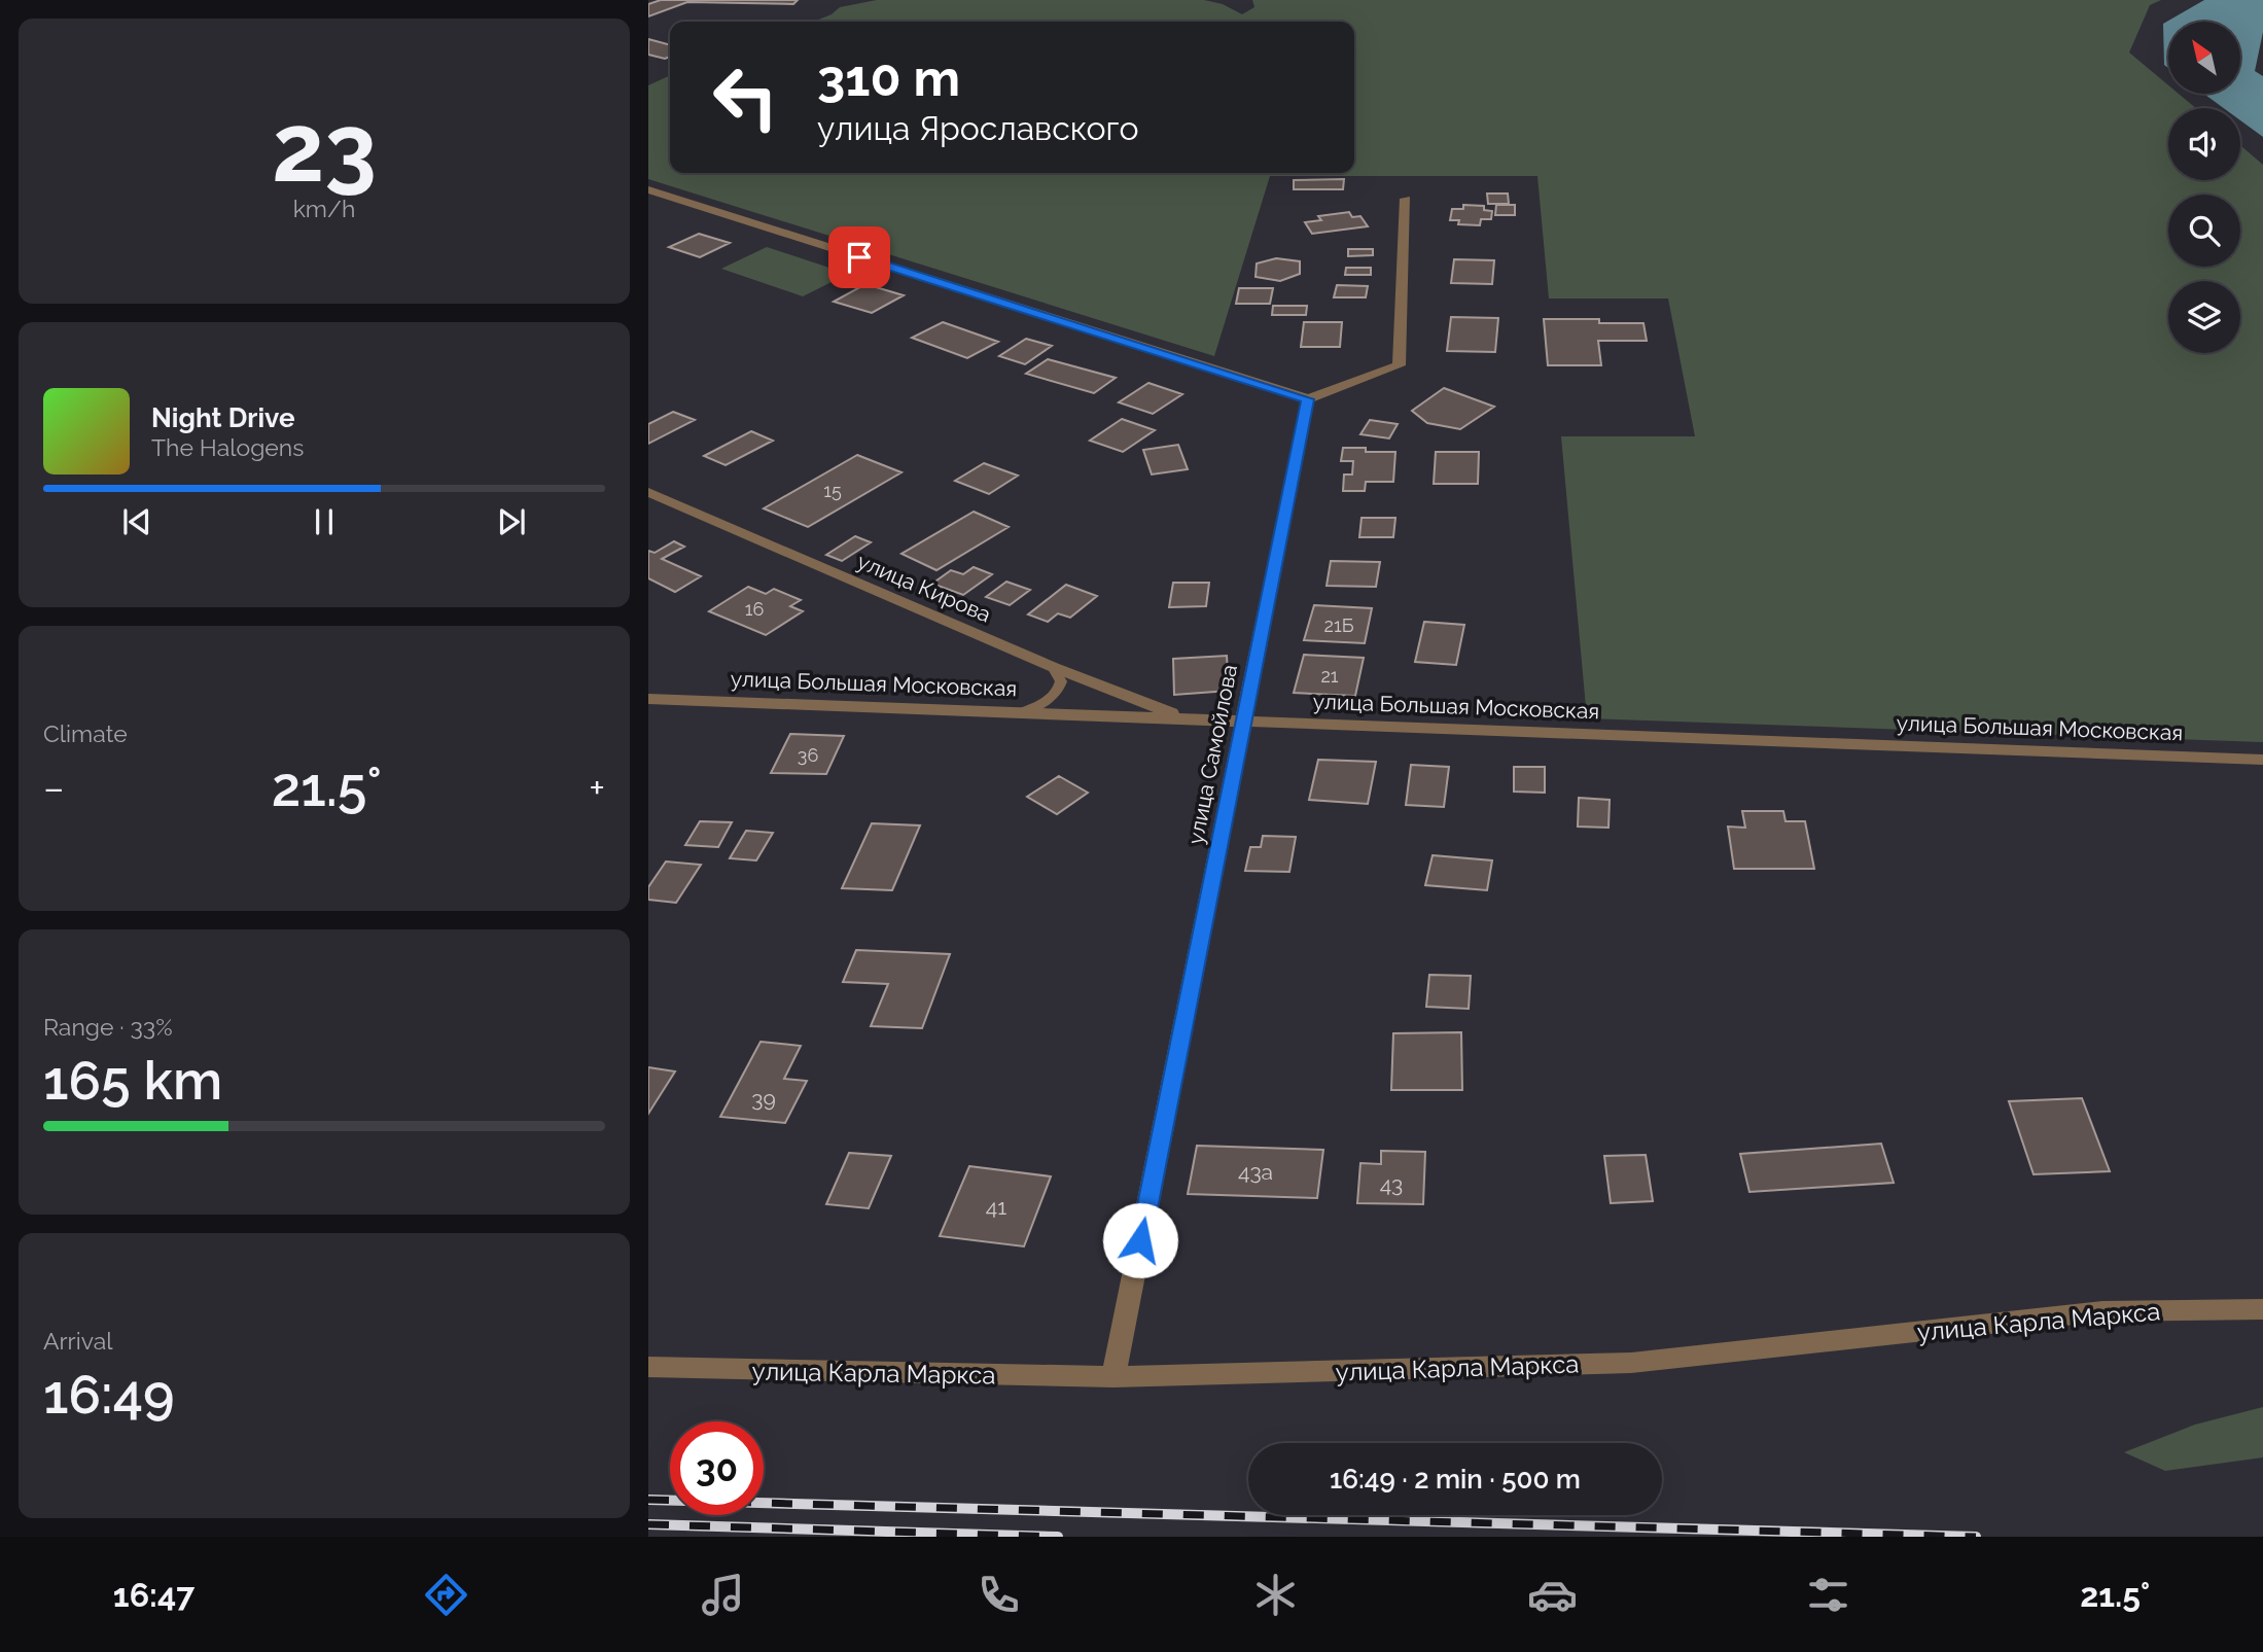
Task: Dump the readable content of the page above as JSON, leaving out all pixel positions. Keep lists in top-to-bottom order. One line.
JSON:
{"streets":{"street":["улица Кирова","улица Большая Московская","улица Самойлова","улица Карла Маркса"]},"crossings":[["улица Кирова","улица Большая Московская"],["улица Большая Московская","улица Самойлова"],["улица Самойлова","улица Карла Маркса"]],"house_numbers":["15","16","21Б","21","36","39","43а","43","41"],"north":"top left","page":{"tile":[["23","km/h"],"Climate",["Range · 33%","165 km"],["Arrival","16:49"]],"turn":["310 m","улица Ярославского"],"song":["Night Drive","The Halogens"],"heat":["−","21.5°","+"],"limit":"30","trip":"16:49 · 2 min · 500 m","tabs":["16:47","21.5°"]}}
